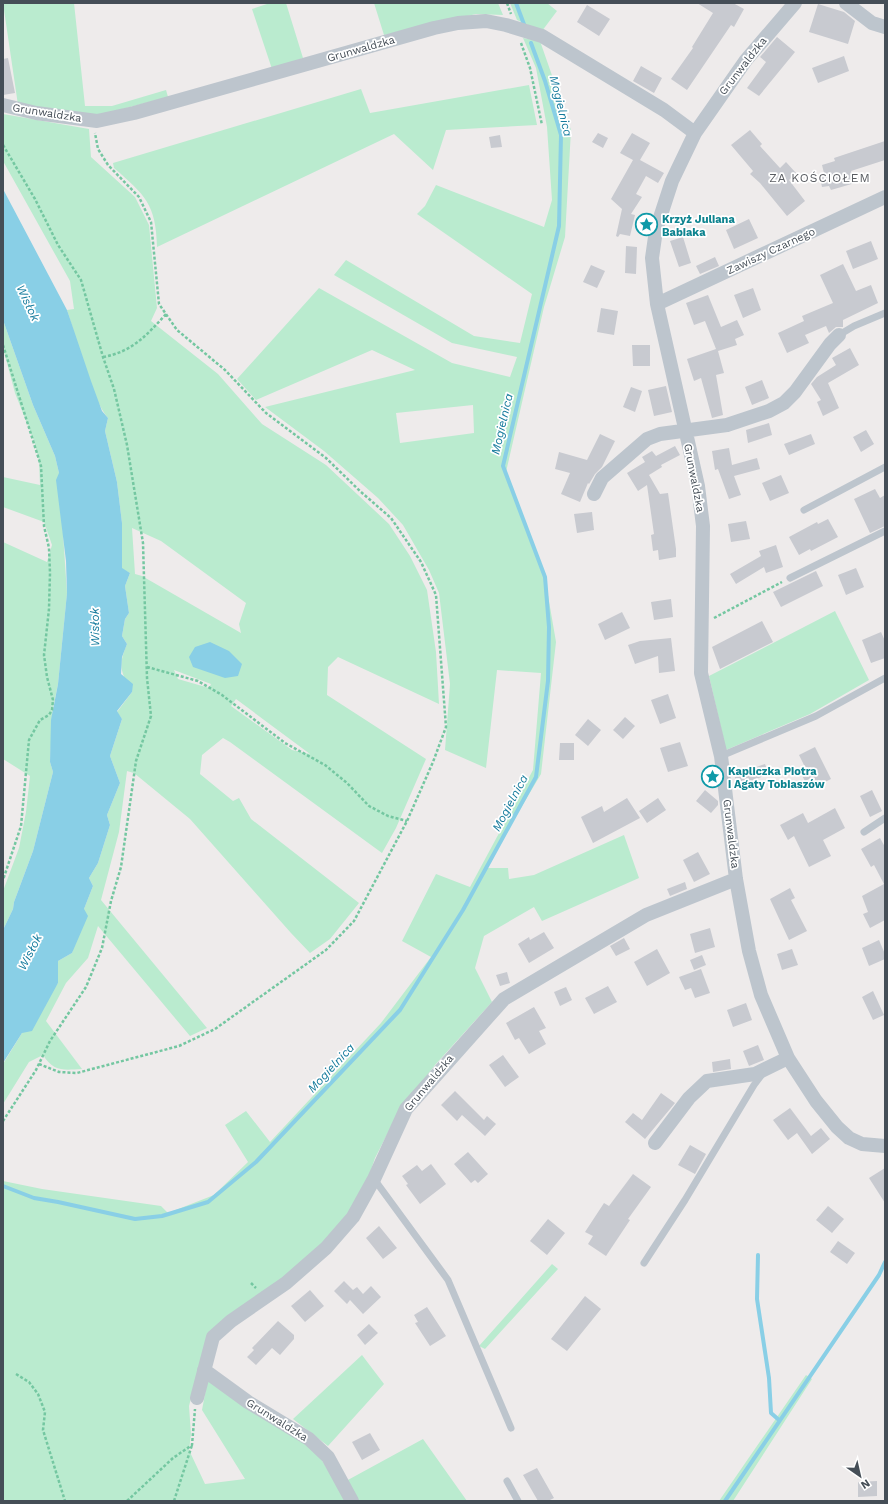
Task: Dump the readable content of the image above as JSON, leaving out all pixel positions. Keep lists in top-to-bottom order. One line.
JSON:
{"streets":{"street":["Grunwaldzka","Zawiszy Czarnego"]},"crossings":[["Grunwaldzka","Zawiszy Czarnego"]],"districts":["ZA KOŚCIOŁEM"],"water":["Mogielnica","Wisłok"],"places":{"place":["Krzyż Juliana Babiaka","Kapliczka Piotra i Agaty Tobiaszów"]},"north":"bottom right"}
